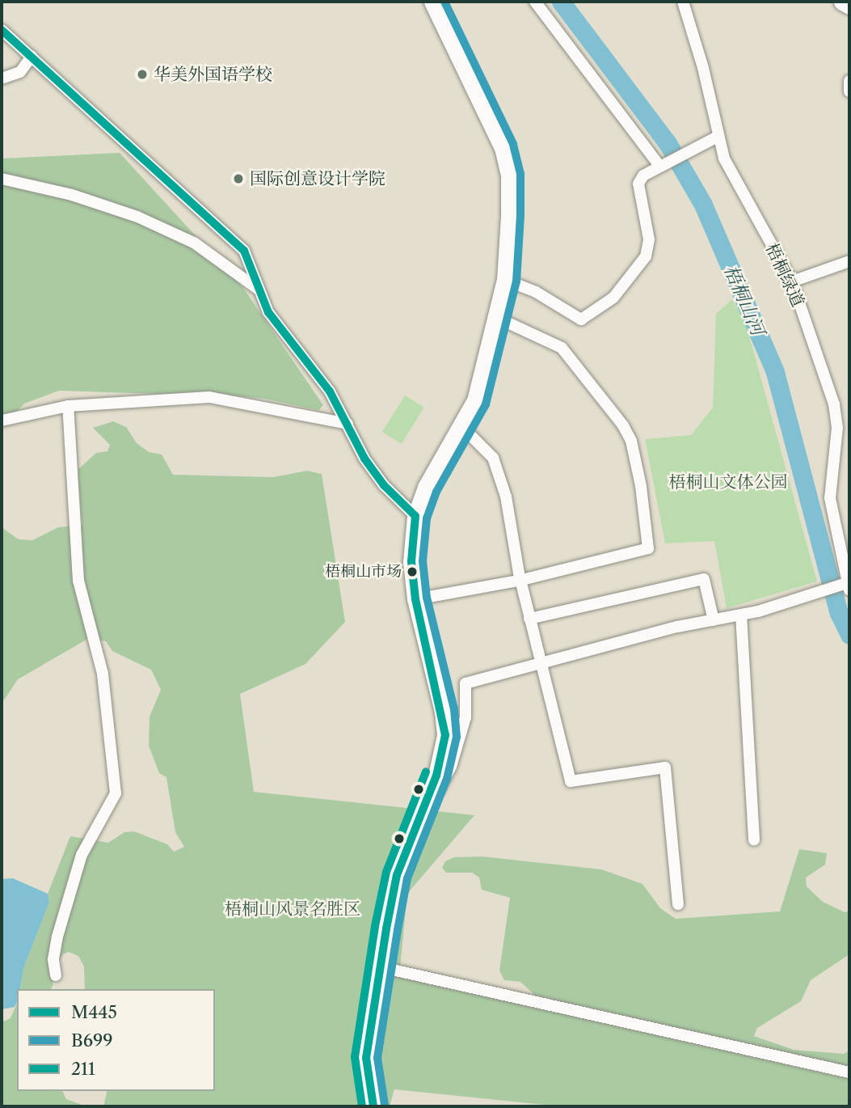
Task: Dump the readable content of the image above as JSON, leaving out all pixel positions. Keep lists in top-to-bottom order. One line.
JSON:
{"streets":{"street":["梧桐绿道"]},"water":["梧桐山河"],"parks":["梧桐山文体公园","梧桐山风景名胜区"],"places":["华美外国语学校","国际创意设计学院","梧桐山市场"],"lines":["transit line B699","transit line M445","transit line 211"],"legend":["M445","B699","211"]}
